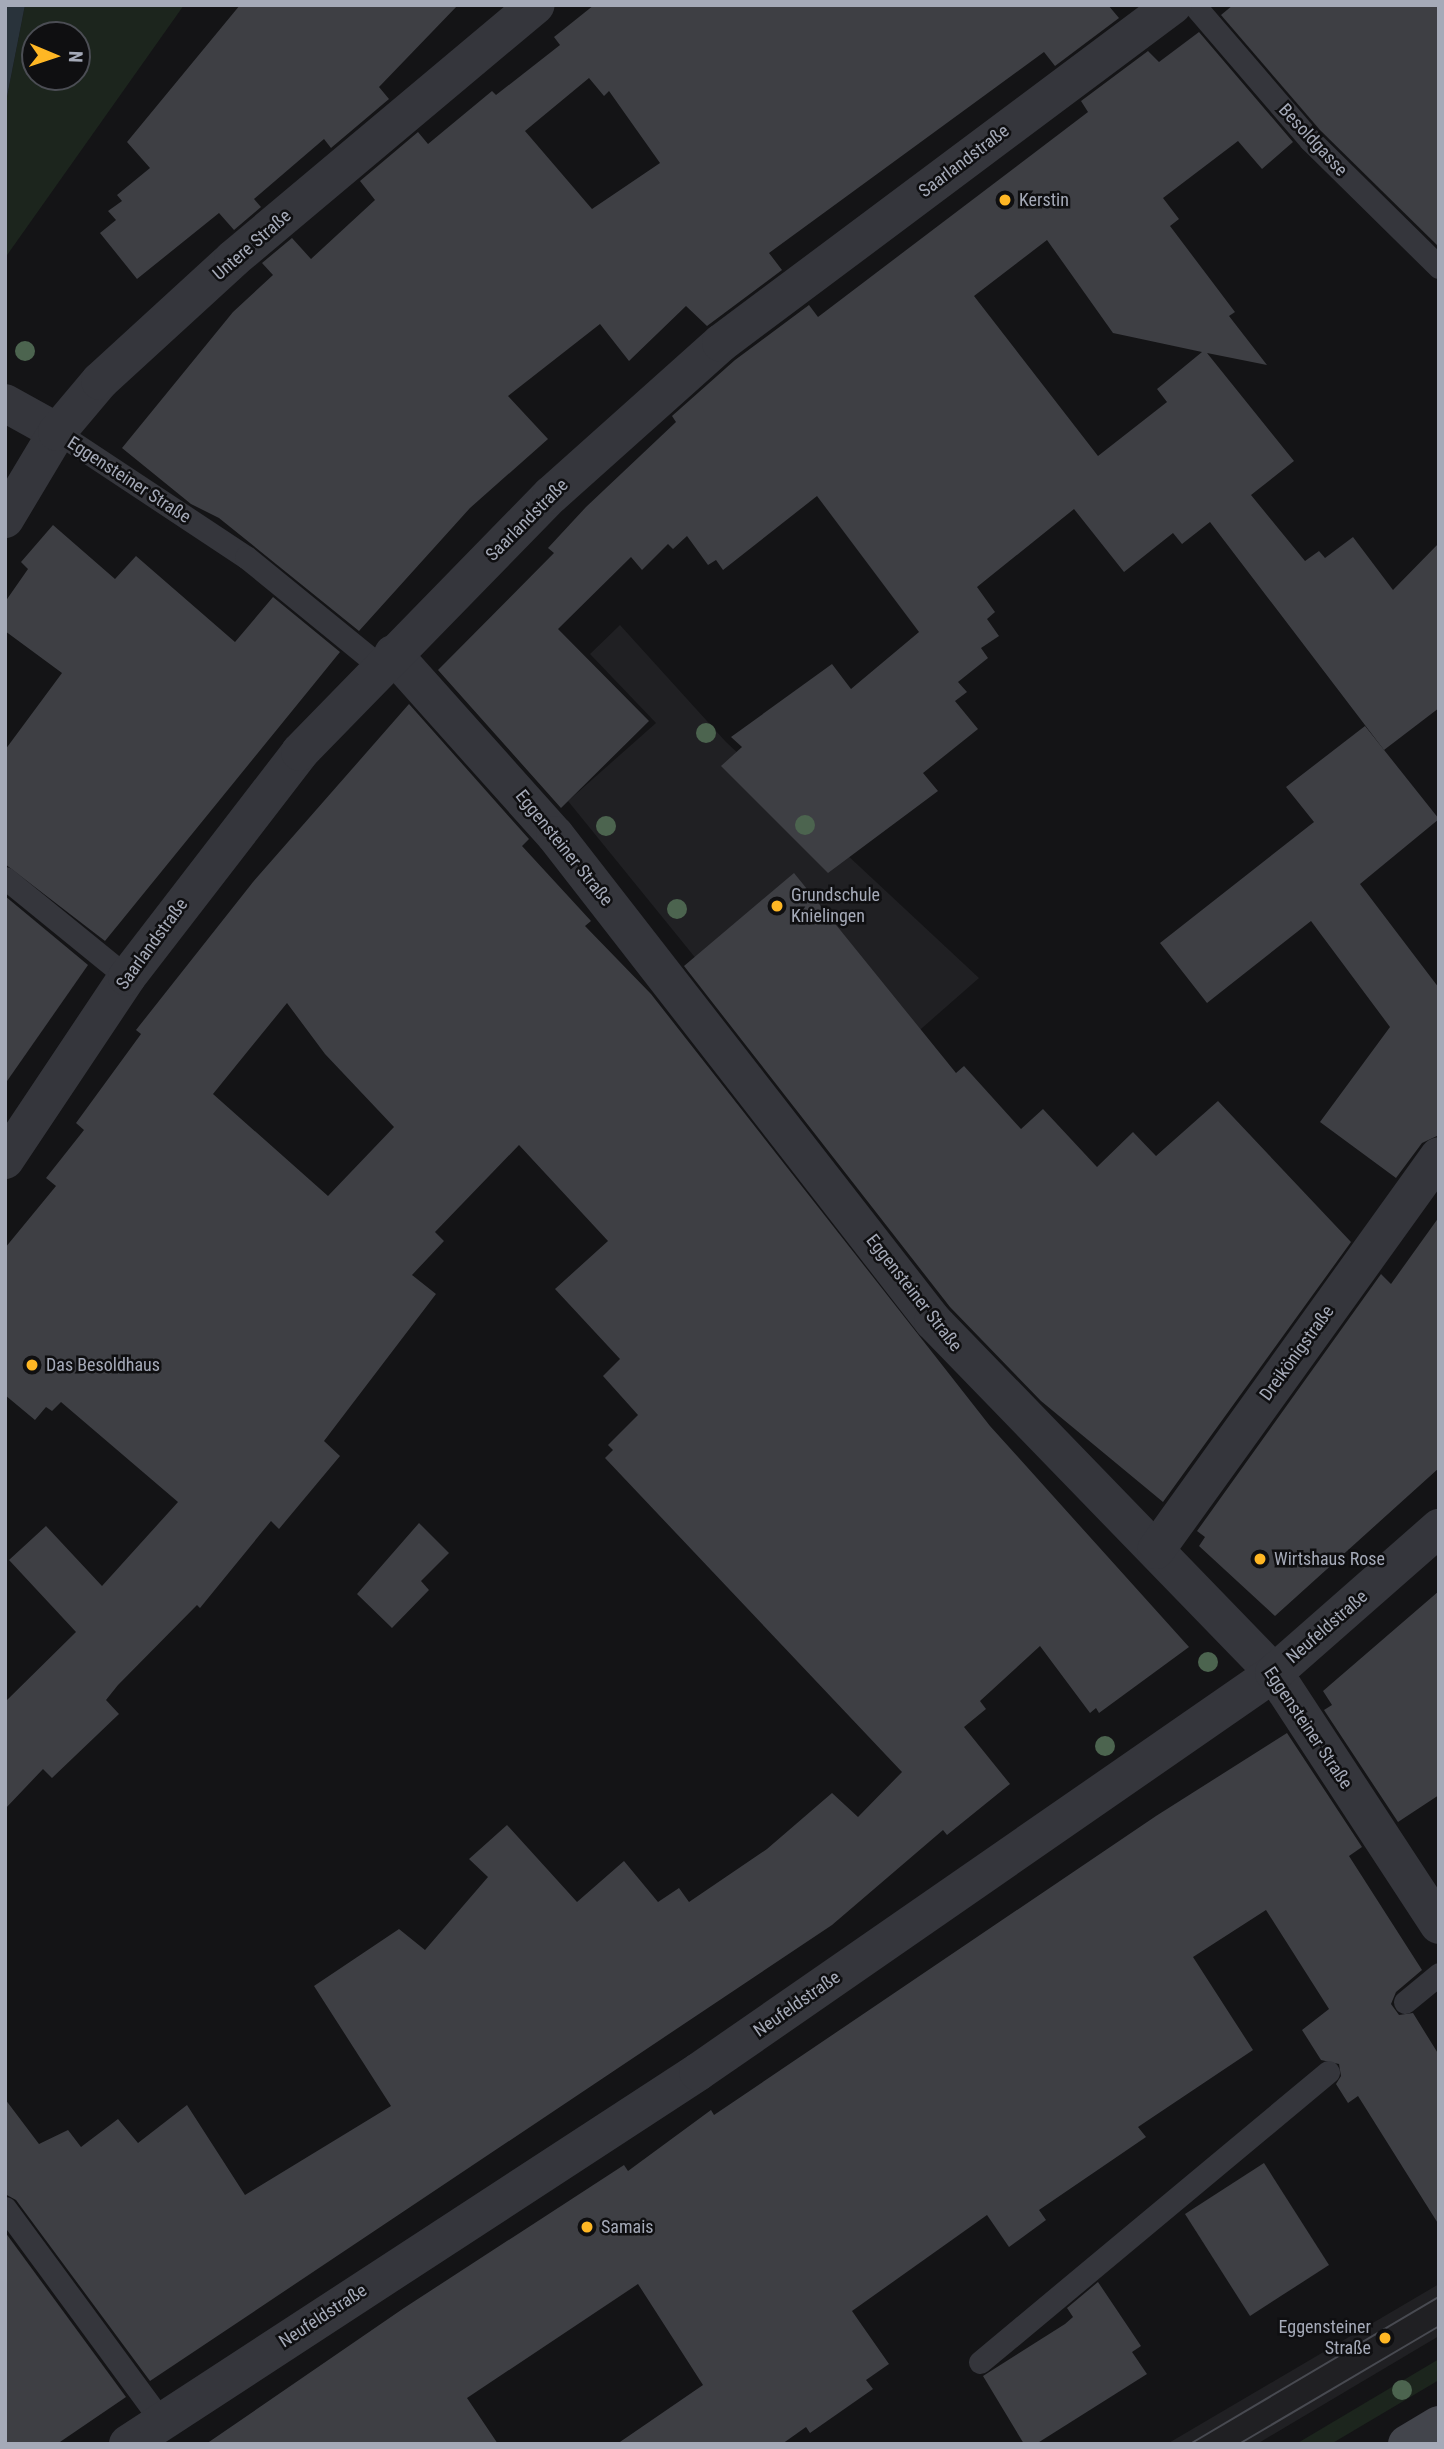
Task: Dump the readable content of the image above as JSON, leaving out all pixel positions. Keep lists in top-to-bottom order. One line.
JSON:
{"streets":{"street":["Saarlandstraße","Untere Straße","Eggensteiner Straße","Dreikönigstraße","Neufeldstraße"],"lane":["Besoldgasse"]},"crossings":[["Besoldgasse","Saarlandstraße"],["Saarlandstraße","Eggensteiner Straße"],["Untere Straße","Eggensteiner Straße"],["Eggensteiner Straße","Dreikönigstraße"],["Eggensteiner Straße","Neufeldstraße"]],"places":["Kerstin","Grundschule Knielingen","Das Besoldhaus","Wirtshaus Rose","Samais","Eggensteiner Straße"],"north":"right"}
